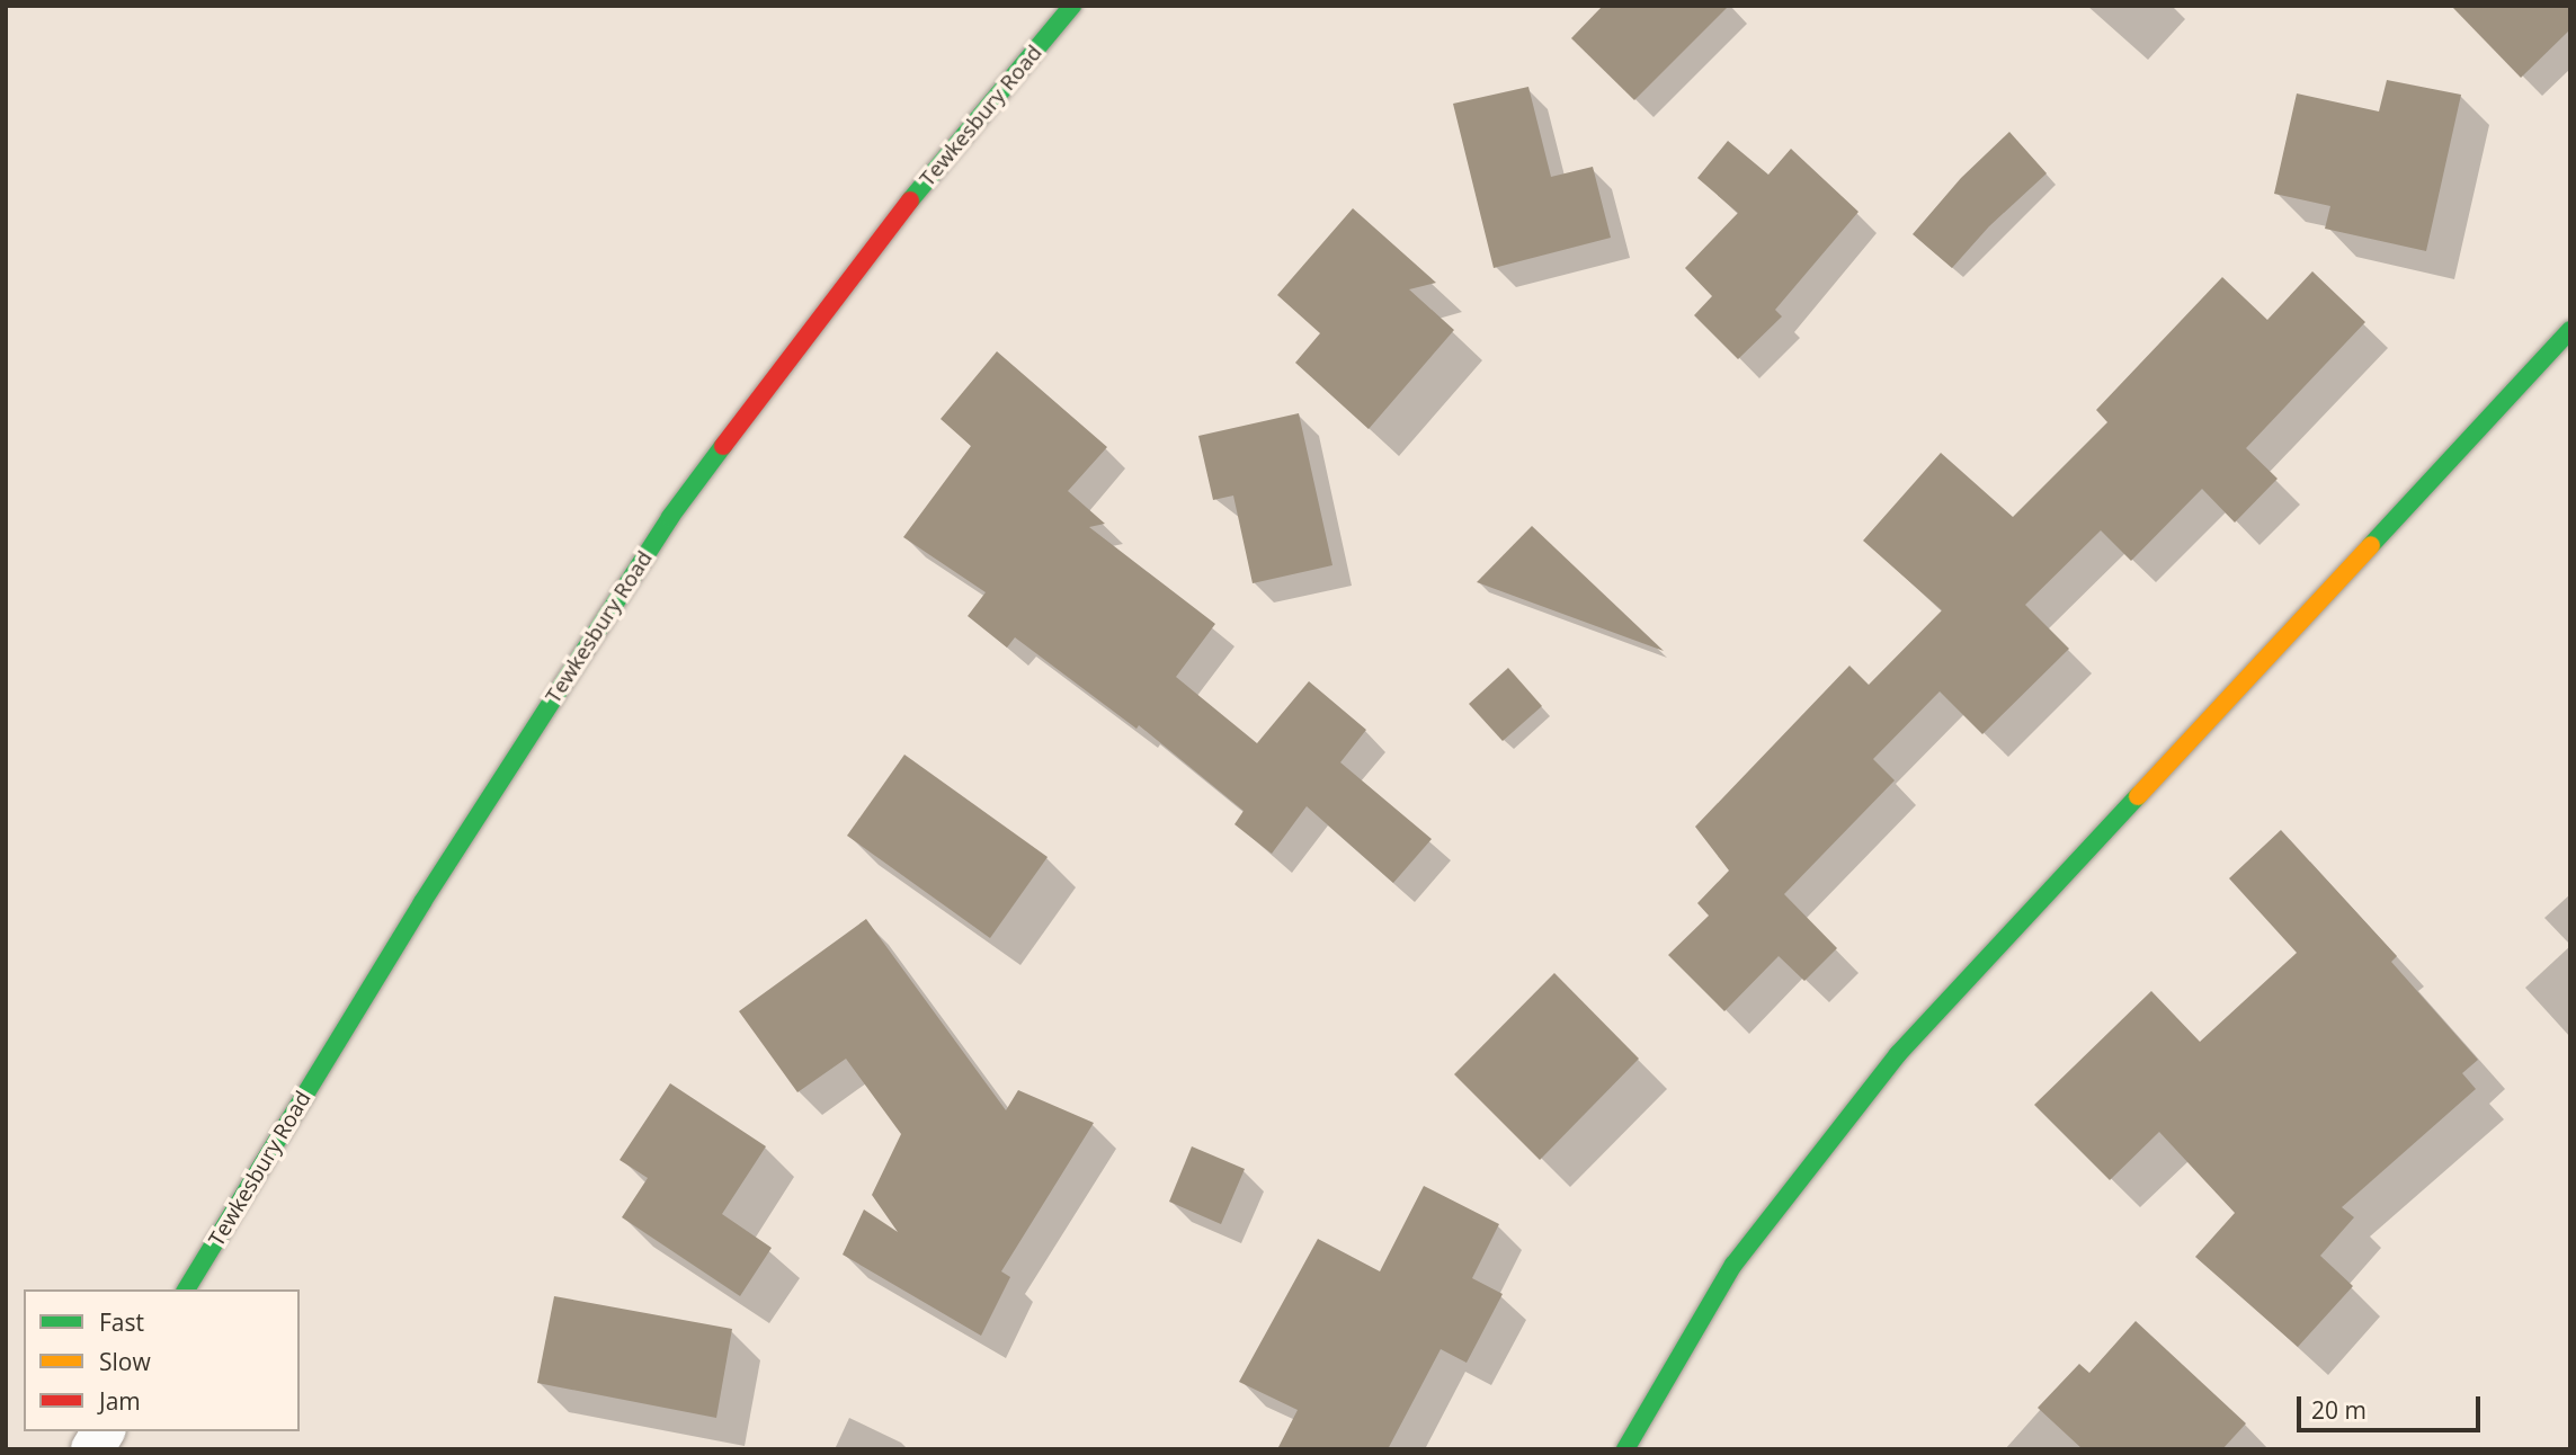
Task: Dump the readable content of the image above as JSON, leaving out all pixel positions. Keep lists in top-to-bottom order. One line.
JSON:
{"streets":{"street":["Tewkesbury Road"]},"legend":["Fast","Slow","Jam"],"scale_bar":"20 m"}
